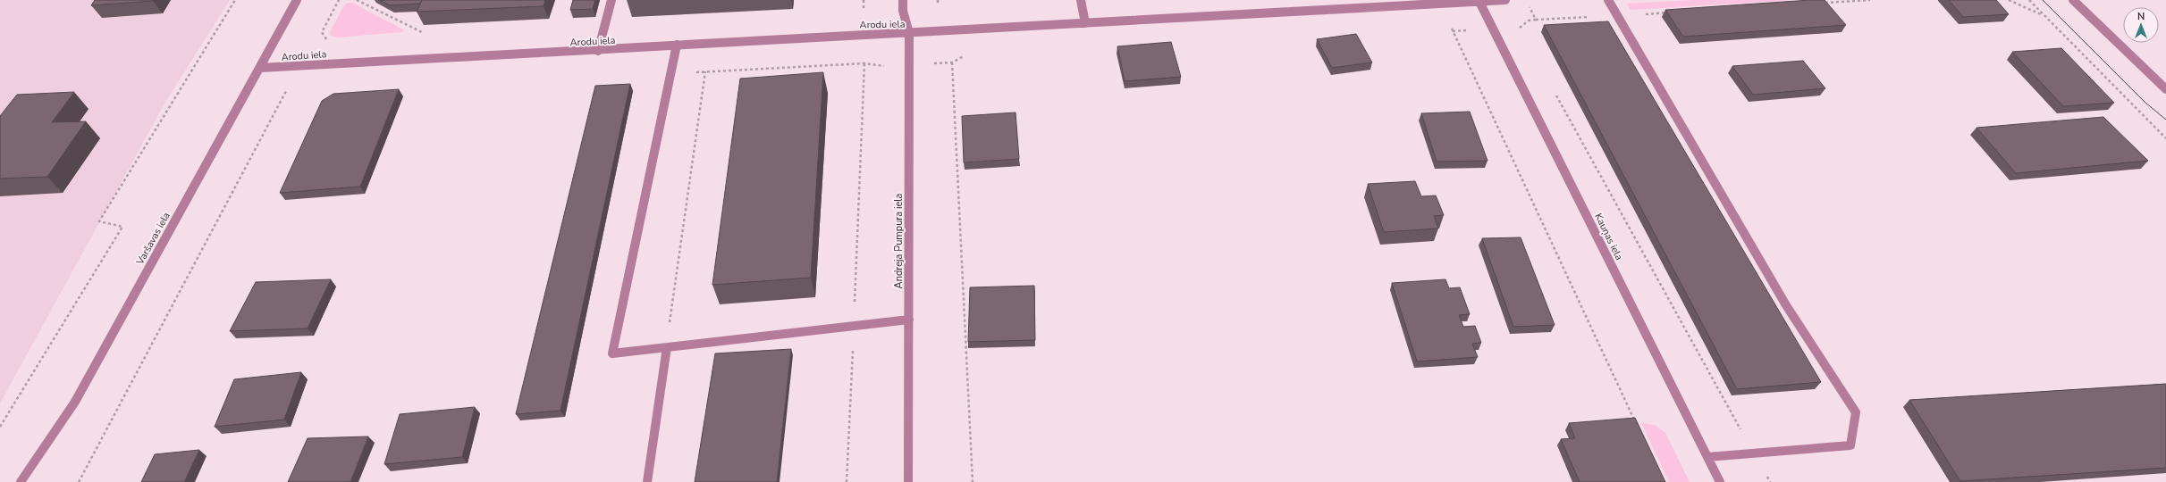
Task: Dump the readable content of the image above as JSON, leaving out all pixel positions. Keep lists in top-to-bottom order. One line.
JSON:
{"streets":{"street":["Arodu iela","Kauņas iela","Varšavas iela","Andreja Pumpura iela"]},"crossings":[["Arodu iela","Kauņas iela"],["Arodu iela","Varšavas iela"],["Arodu iela","Andreja Pumpura iela"]],"north":"top"}
